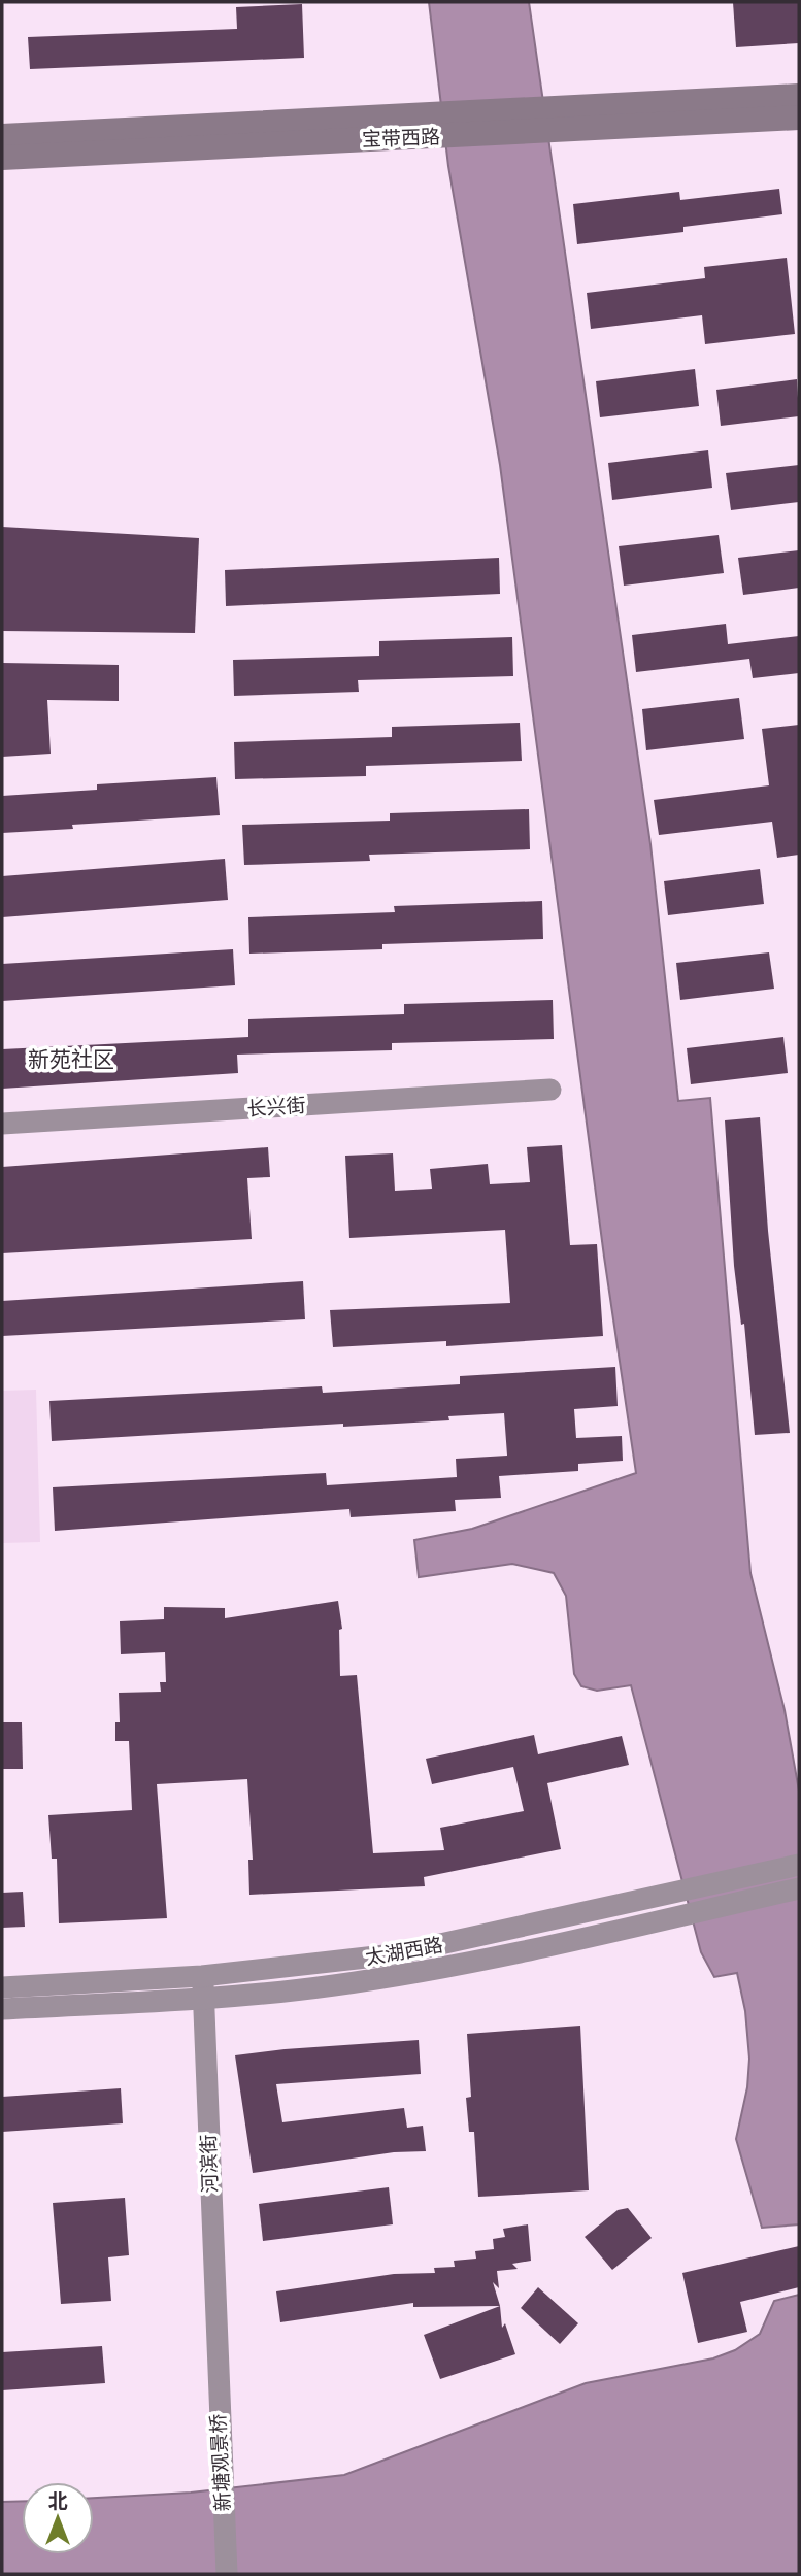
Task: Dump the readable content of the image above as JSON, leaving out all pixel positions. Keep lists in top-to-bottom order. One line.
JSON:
{"streets":{"main road":["宝带西路","长兴街","太湖西路","河滨街","新塘观景桥"]},"crossings":[["太湖西路","河滨街"],["河滨街","新塘观景桥"]],"districts":["新苑社区"],"north":"top"}
